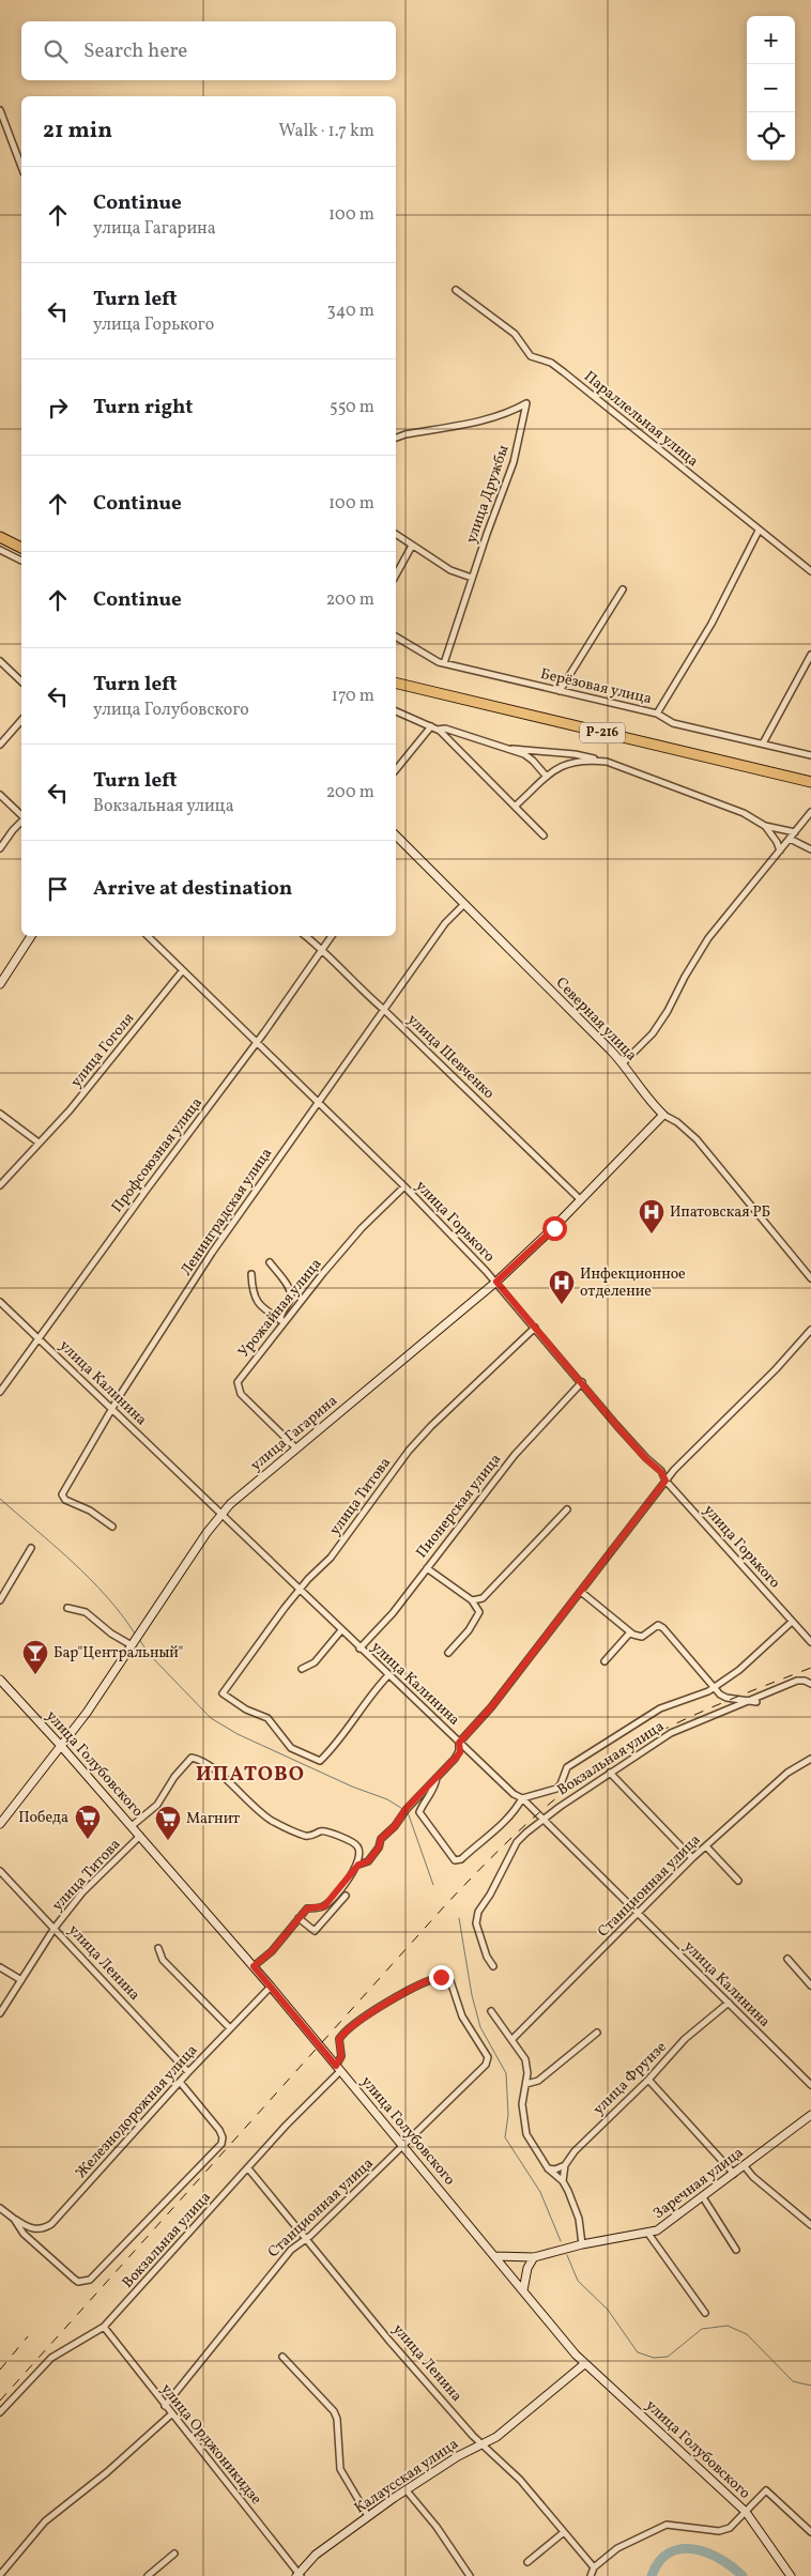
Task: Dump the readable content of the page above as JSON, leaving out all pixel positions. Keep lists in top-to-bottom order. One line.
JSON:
{"streets":{"highway":["Р-216"],"street":["Параллельная улица","улица Дружбы","Берёзовая улица","Северная улица","улица Гоголя","улица Шевченко","Профсоюзная улица","Ленинградская улица","улица Горького","Урожайная улица","улица Калинина","улица Гагарина","улица Титова","Пионерская улица","Вокзальная улица","улица Голубовского","Станционная улица","улица Ленина","улица Фрунзе","Железнодорожная улица","Заречная улица","улица Орджоникидзе","Калаусская улица"]},"crossings":[["Параллельная улица","Берёзовая улица"],["улица Дружбы","Берёзовая улица"],["Северная улица","Ленинградская улица"],["Северная улица","улица Гагарина"],["улица Гоголя","улица Горького"],["улица Шевченко","Профсоюзная улица"],["улица Шевченко","Ленинградская улица"],["улица Шевченко","улица Гагарина"],["Профсоюзная улица","улица Горького"],["Профсоюзная улица","улица Калинина"],["Ленинградская улица","улица Горького"],["Ленинградская улица","улица Калинина"],["улица Горького","Урожайная улица"],["улица Горького","улица Гагарина"],["улица Горького","улица Титова"],["улица Горького","Пионерская улица"],["улица Горького","Вокзальная улица"],["Урожайная улица","улица Гагарина"],["улица Калинина","улица Гагарина"],["улица Калинина","улица Титова"],["улица Калинина","Пионерская улица"],["улица Калинина","Вокзальная улица"],["улица Калинина","Станционная улица"],["улица Калинина","улица Фрунзе"],["улица Гагарина","улица Голубовского"],["улица Титова","улица Голубовского"],["улица Титова","улица Ленина"],["Вокзальная улица","улица Голубовского"],["Вокзальная улица","Станционная улица"],["Вокзальная улица","улица Ленина"],["Вокзальная улица","Железнодорожная улица"],["Вокзальная улица","улица Орджоникидзе"],["улица Голубовского","Станционная улица"],["улица Голубовского","Железнодорожная улица"],["улица Голубовского","Заречная улица"],["улица Голубовского","Калаусская улица"],["Станционная улица","улица Ленина"],["Станционная улица","улица Орджоникидзе"],["улица Ленина","Железнодорожная улица"],["улица Ленина","Калаусская улица"],["улица Орджоникидзе","Калаусская улица"]],"districts":["ИПАТОВО"],"places":{"hospital":["Ипатовская РБ","Инфекционное отделение"],"bar":["Бар\"Центральный\""],"supermarket":["Победа","Магнит"]},"page":{"map_buttons":["+","−"],"search":"Search here","heading":["21 min","Walk · 1.7 km"],"list":[["Continue","улица Гагарина","100 m"],["Turn left","улица Горького","340 m"],["Turn right","550 m"],["Continue","100 m"],["Continue","200 m"],["Turn left","улица Голубовского","170 m"],["Turn left","Вокзальная улица","200 m"],"Arrive at destination"]}}
